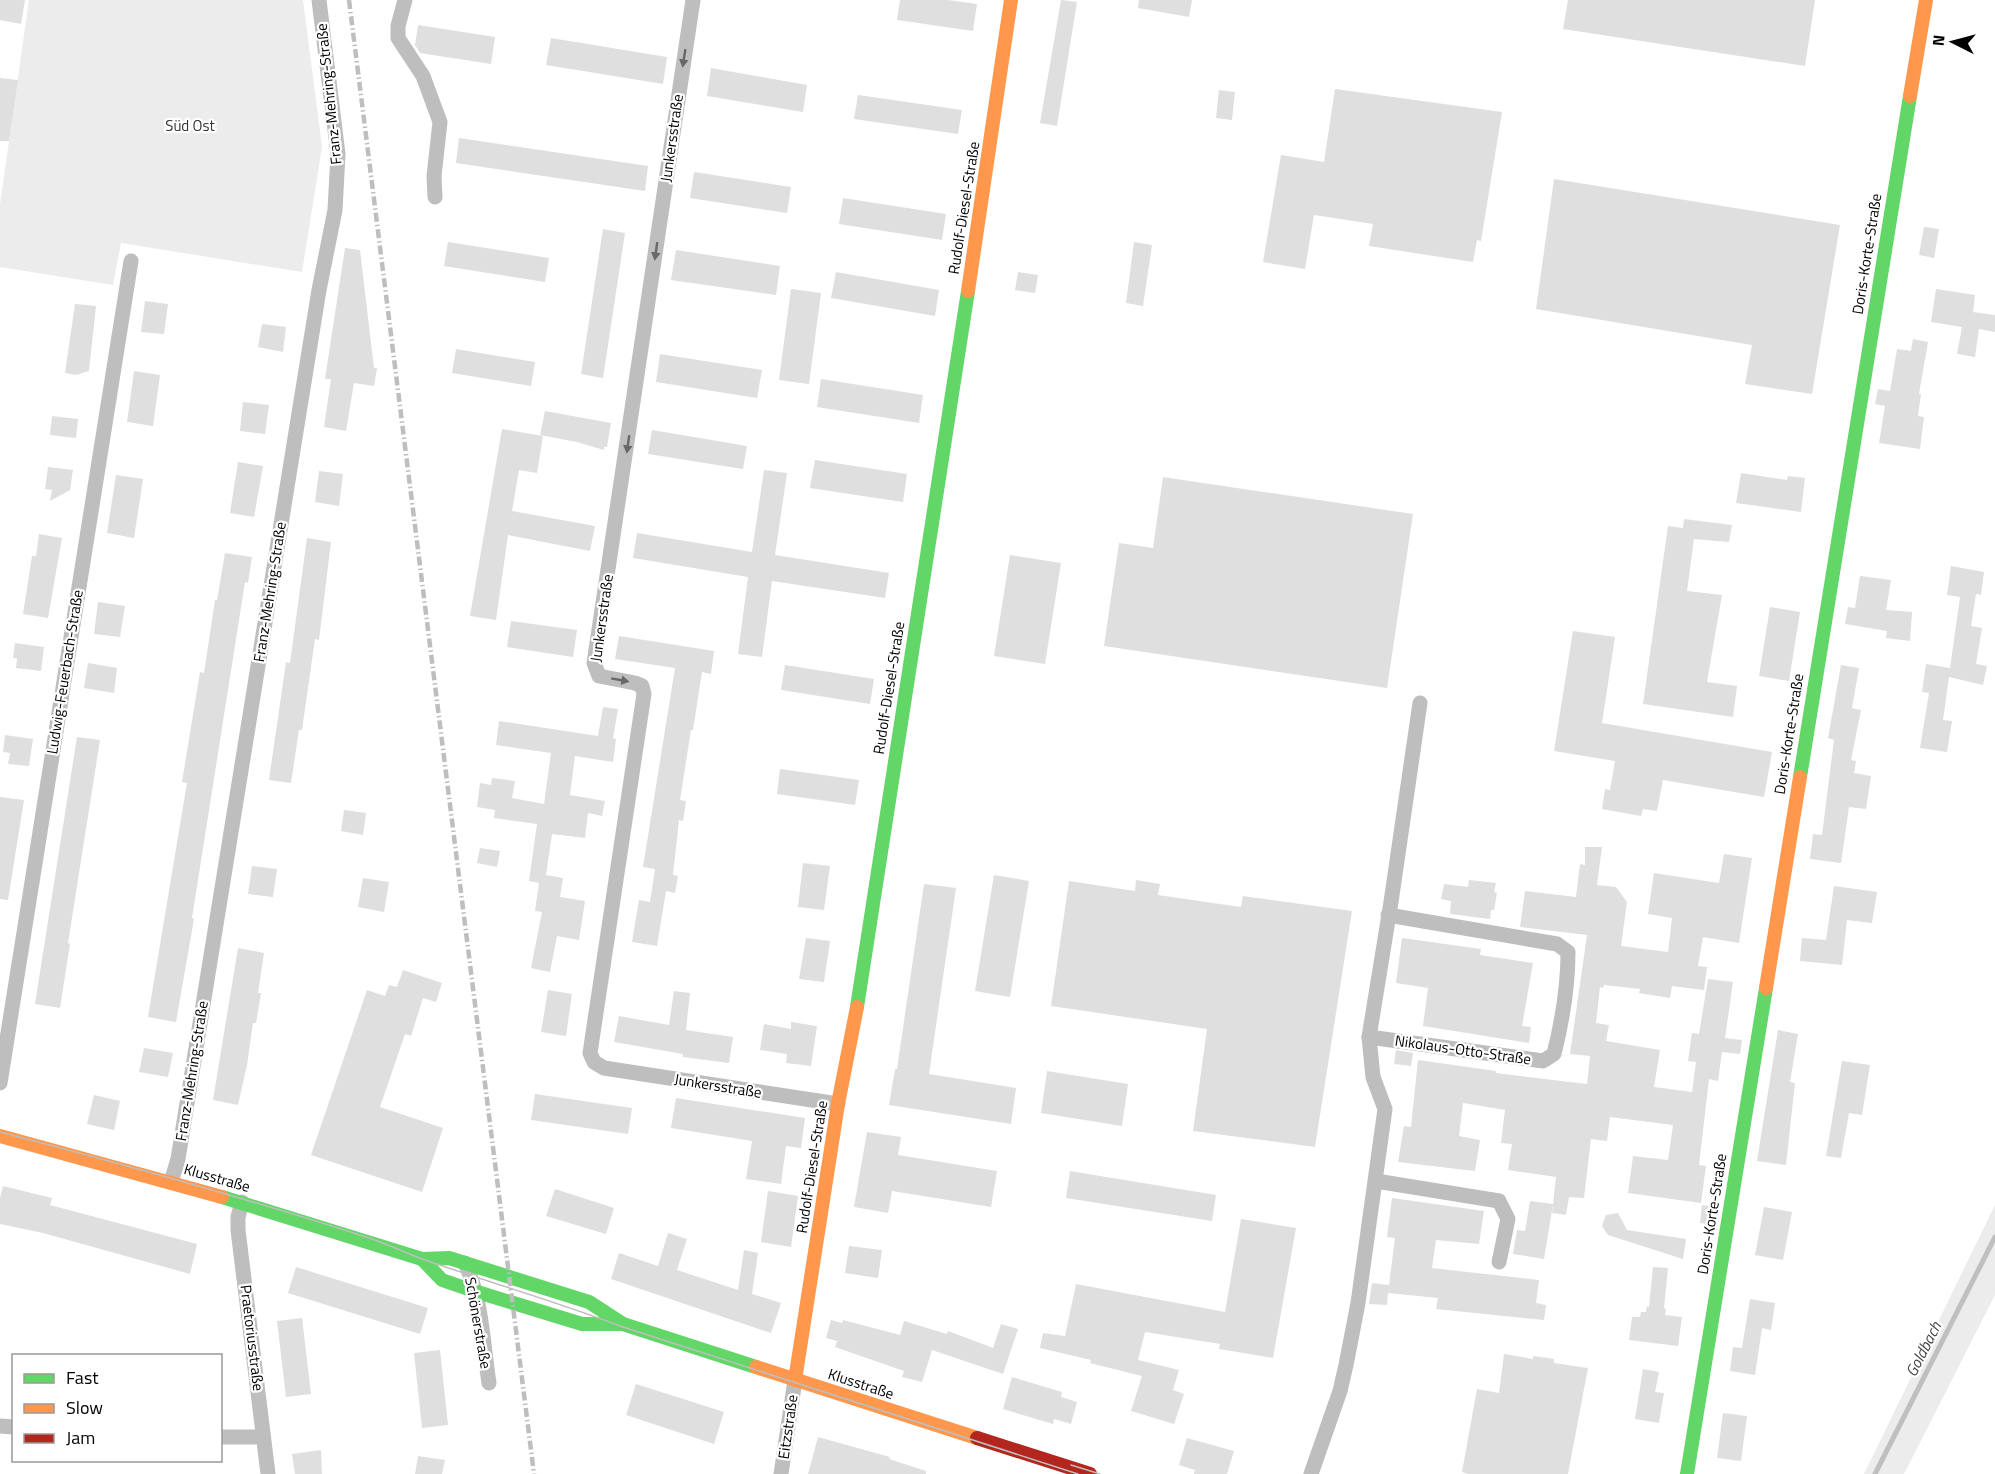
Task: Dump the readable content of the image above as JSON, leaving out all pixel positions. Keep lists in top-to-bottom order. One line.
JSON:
{"streets":{"street":["Franz-Mehring-Straße","Junkersstraße","Rudolf-Diesel-Straße","Doris-Korte-Straße","Ludwig-Feuerbach-Straße","Nikolaus-Otto-Straße","Klusstraße","Schönerstraße","Praetoriusstraße","Eitzstraße"]},"crossings":[["Franz-Mehring-Straße","Klusstraße"],["Junkersstraße","Rudolf-Diesel-Straße"],["Rudolf-Diesel-Straße","Klusstraße"],["Rudolf-Diesel-Straße","Eitzstraße"],["Klusstraße","Schönerstraße"],["Klusstraße","Praetoriusstraße"],["Klusstraße","Eitzstraße"]],"one_way":["Junkersstraße"],"water":["Goldbach"],"parks":["Süd Ost"],"legend":["Fast","Slow","Jam"],"north":"left"}
